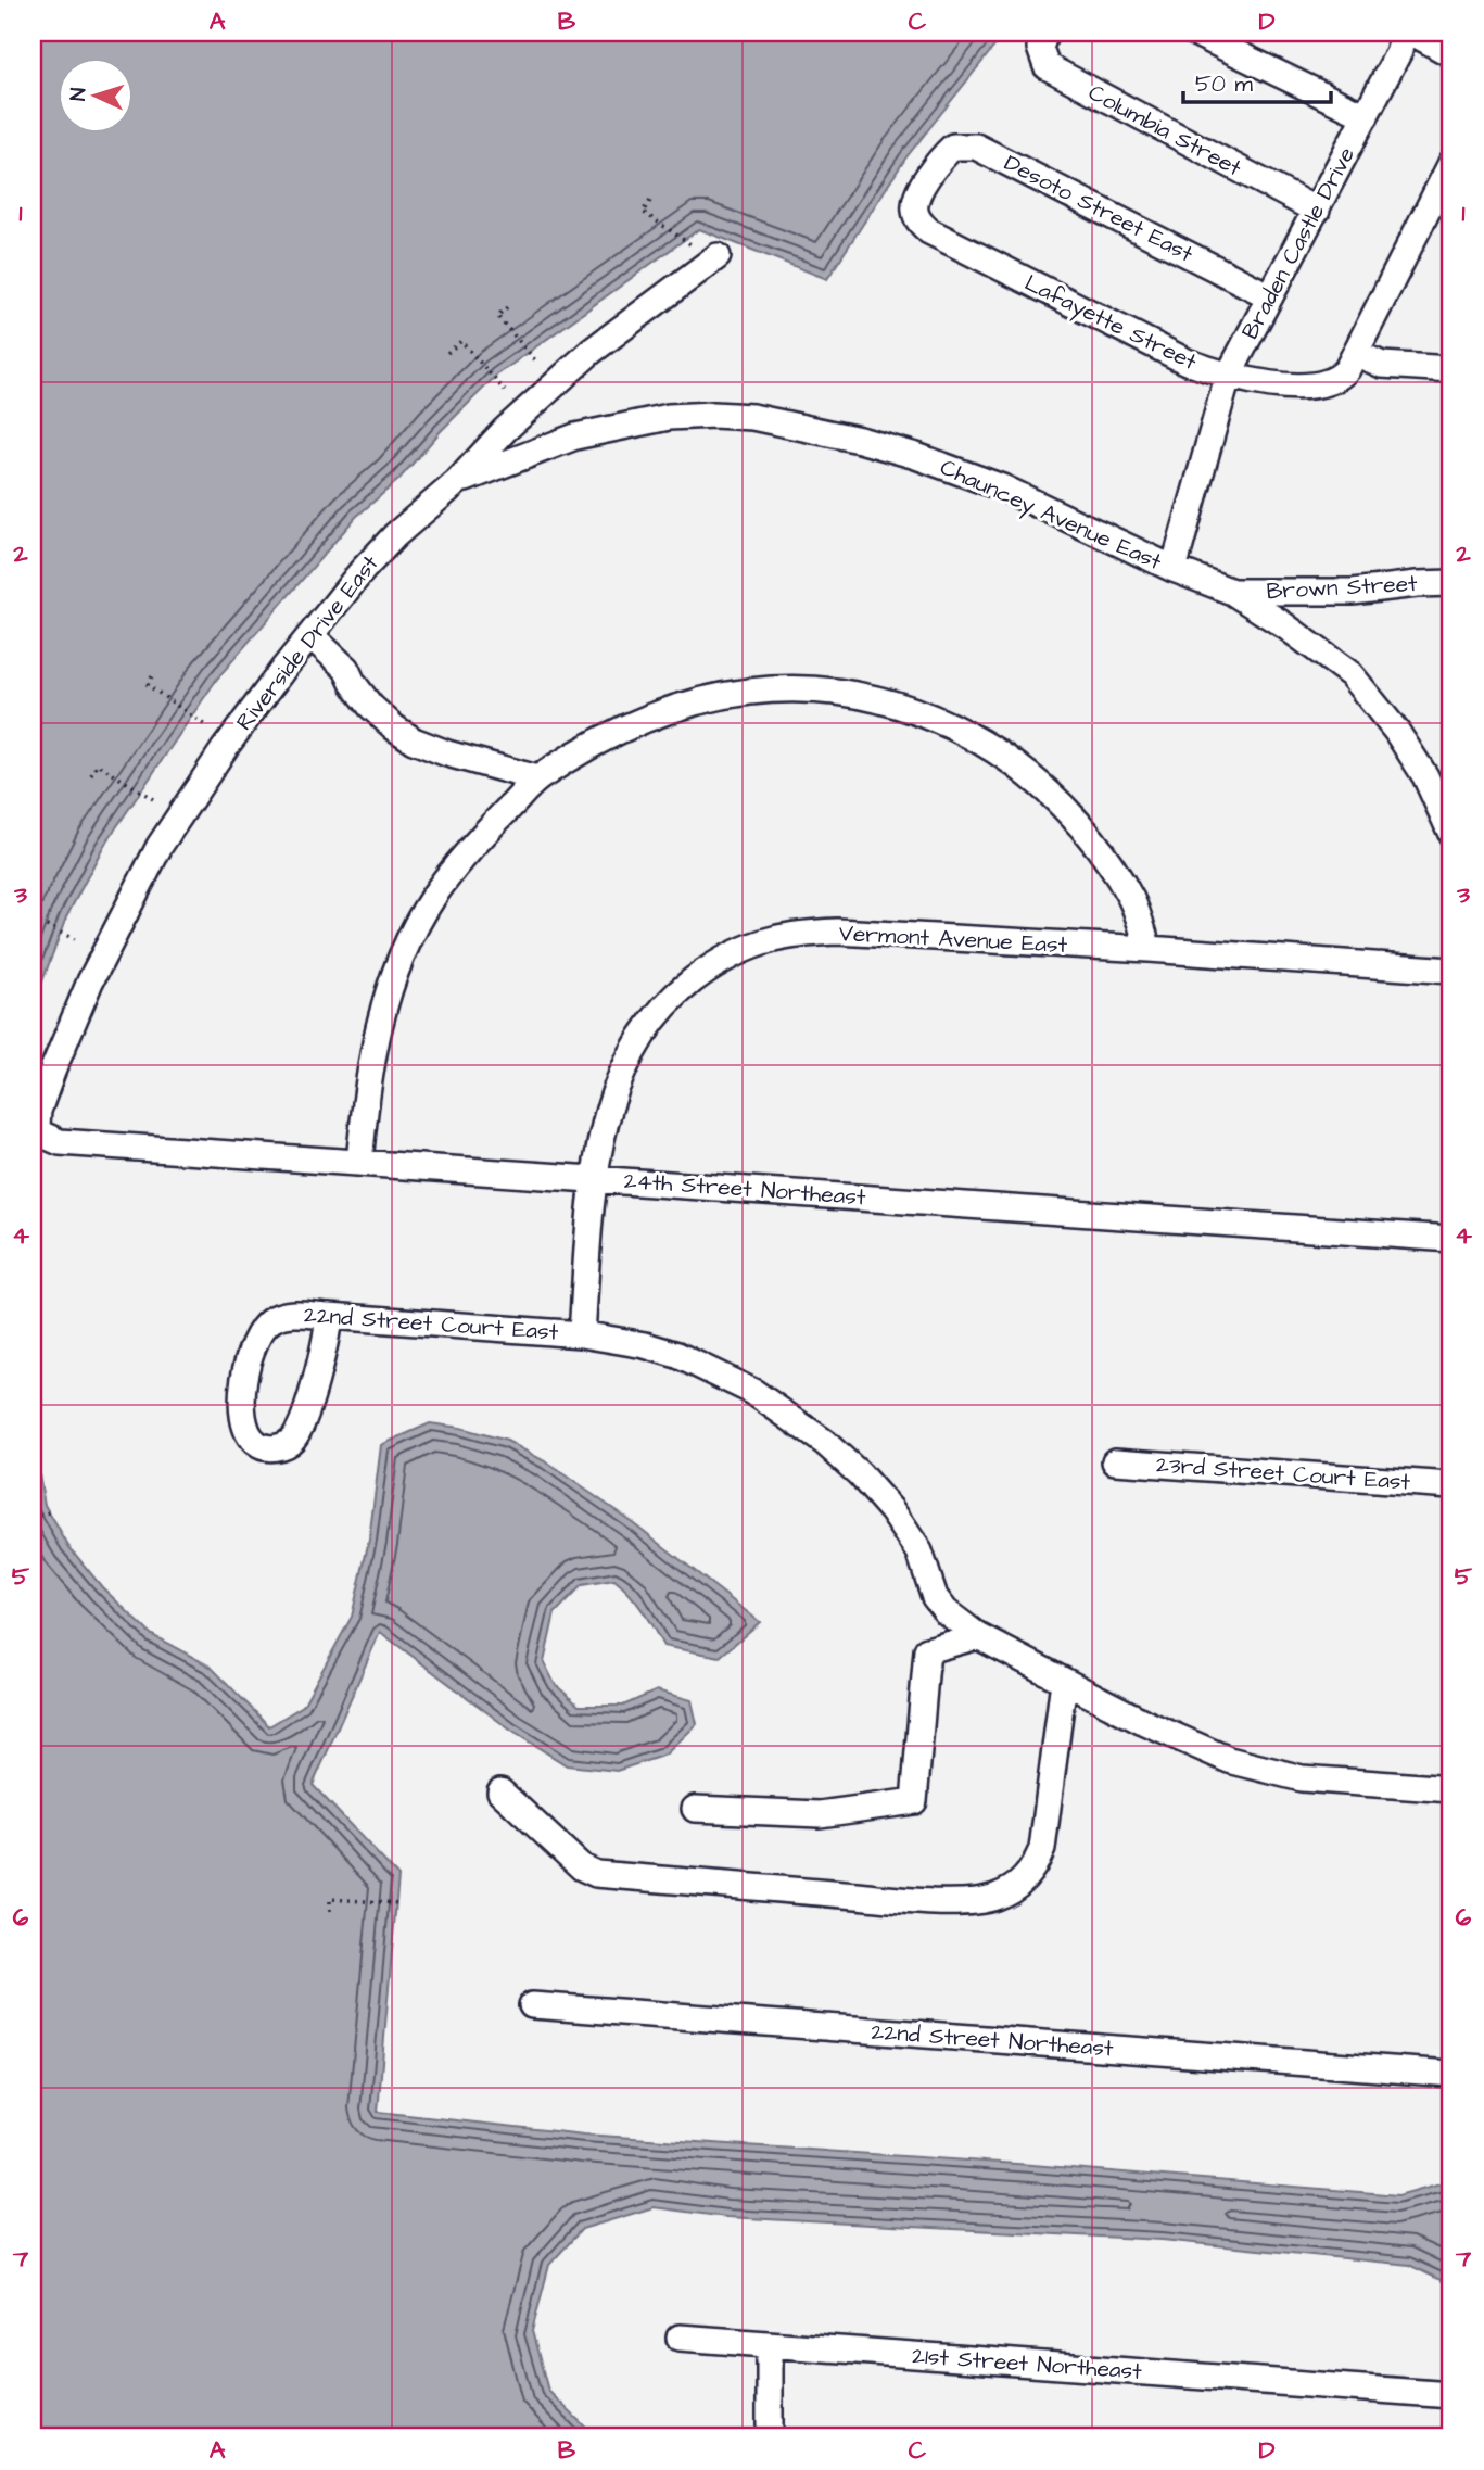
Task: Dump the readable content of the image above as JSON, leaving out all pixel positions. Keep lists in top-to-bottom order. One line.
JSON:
{"streets":{"street":["Columbia Street","Desoto Street East","Braden Castle Drive","Lafayette Street","Chauncey Avenue East","Brown Street","Riverside Drive East","Vermont Avenue East","24th Street Northeast","22nd Street Court East","23rd Street Court East","22nd Street Northeast","21st Street Northeast"]},"crossings":[["Columbia Street","Braden Castle Drive"],["Desoto Street East","Braden Castle Drive"],["Desoto Street East","Lafayette Street"],["Braden Castle Drive","Lafayette Street"],["Braden Castle Drive","Chauncey Avenue East"],["Chauncey Avenue East","Brown Street"],["Chauncey Avenue East","Riverside Drive East"],["Riverside Drive East","24th Street Northeast"],["Vermont Avenue East","24th Street Northeast"],["Vermont Avenue East","22nd Street Court East"]],"scale_bar":"50 m","north":"left","grid":{"columns":["A","B","C","D"],"rows":["1","2","3","4","5","6","7"]}}
